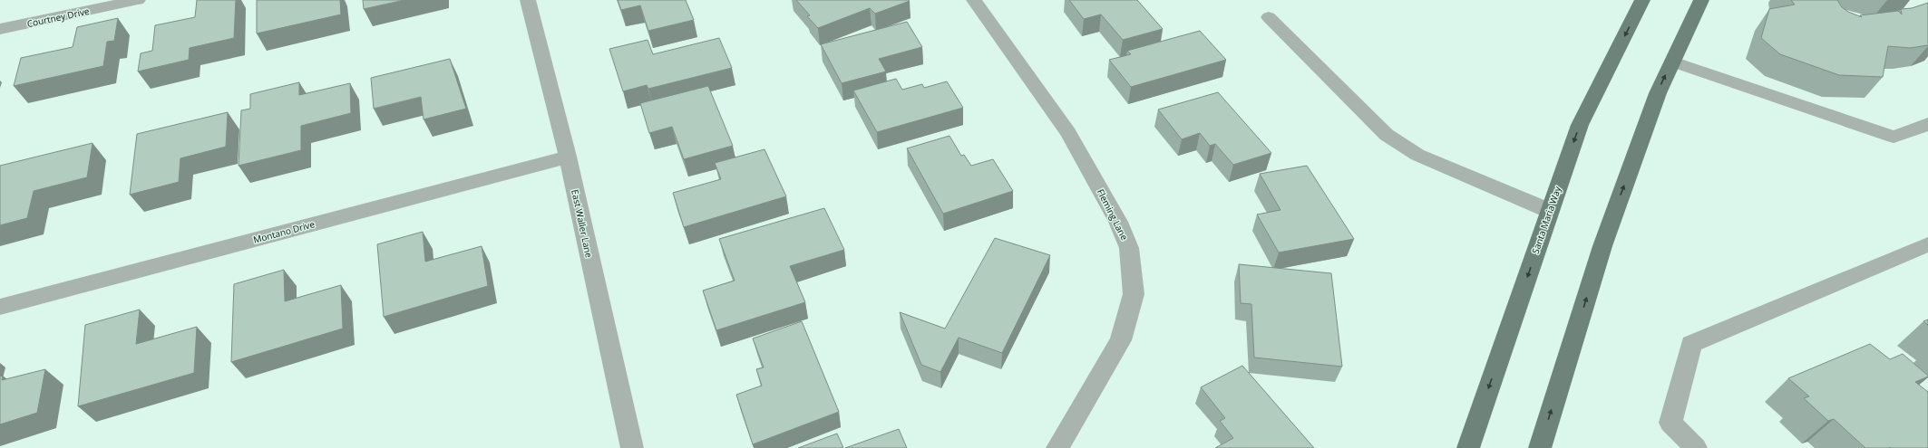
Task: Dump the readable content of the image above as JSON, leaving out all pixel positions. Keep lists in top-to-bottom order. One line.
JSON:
{"streets":{"main road":["Santa Maria Way"],"street":["Courtney Drive","Fleming Lane","East Waller Lane","Montano Drive"]},"crossings":[["East Waller Lane","Montano Drive"]]}
